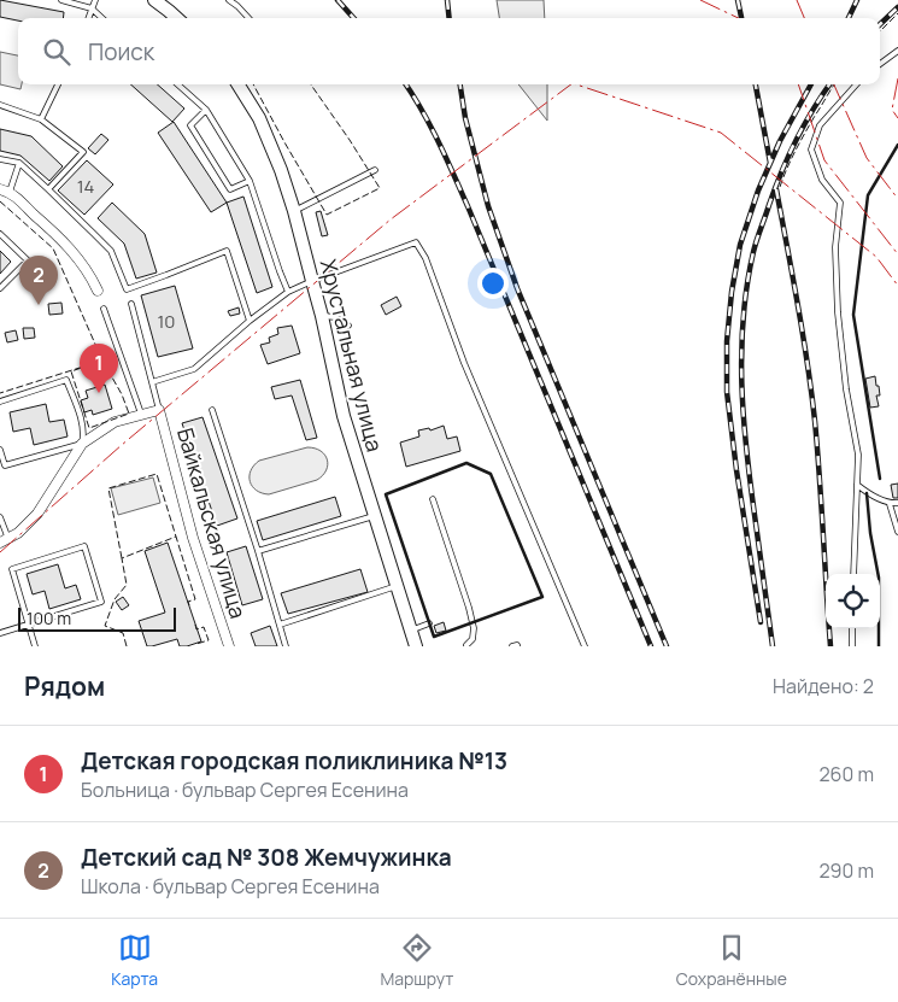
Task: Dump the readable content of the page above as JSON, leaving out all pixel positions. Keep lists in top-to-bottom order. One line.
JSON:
{"streets":{"street":["Хрустальная улица","Байкальская улица"]},"house_numbers":["14","10"],"scale_bar":"100 m","page":{"search":"Поиск","pins":["2","1"],"scale":"100 m","heading":["Рядом","Найдено: 2"],"list":[{"mark":"1","name":"Детская городская поликлиника №13","note":"Больница · бульвар Сергея Есенина","value":"260 m"},{"mark":"2","name":"Детский сад № 308 Жемчужинка","note":"Школа · бульвар Сергея Есенина","value":"290 m"}],"nav":["Карта","Маршрут","Сохранённые"]}}
